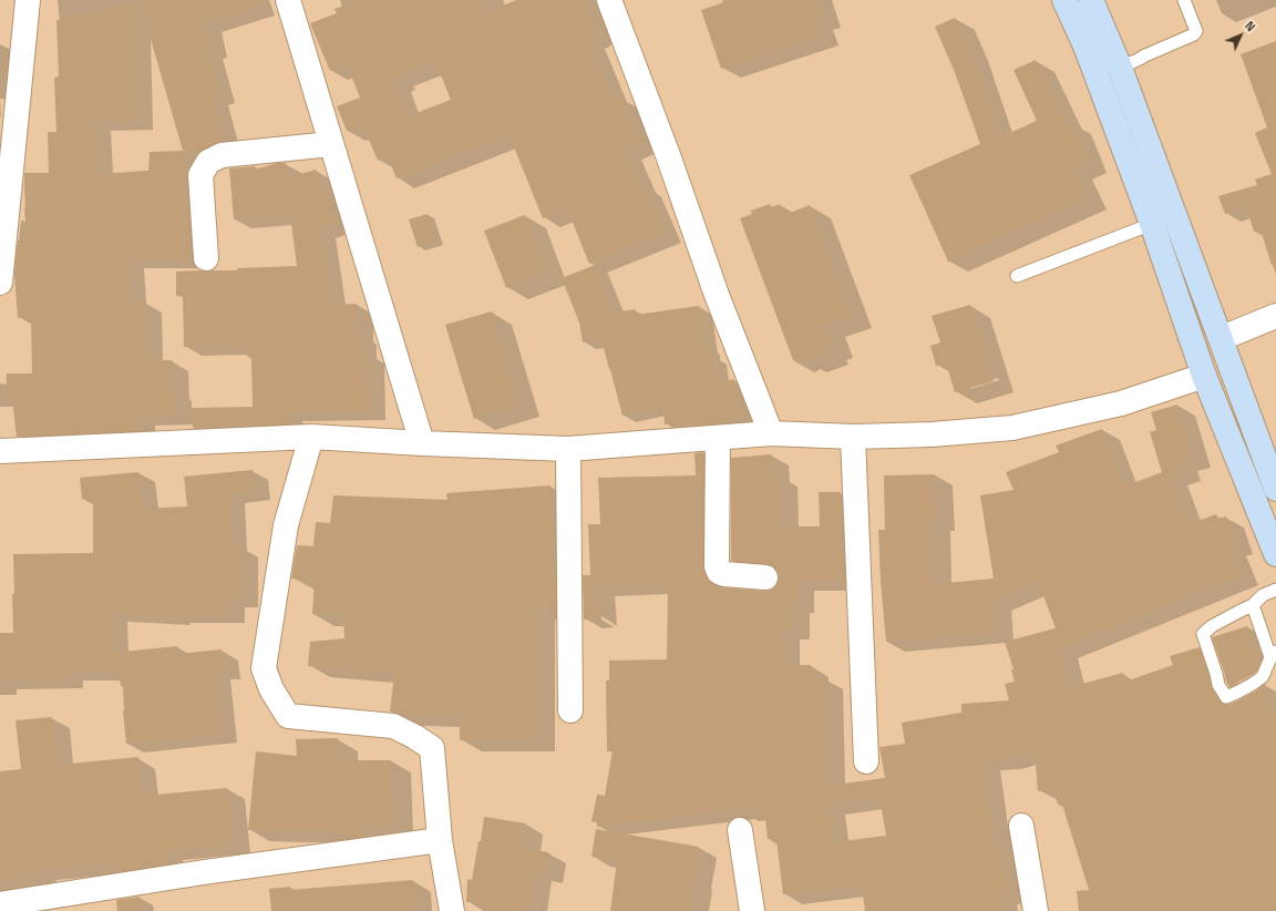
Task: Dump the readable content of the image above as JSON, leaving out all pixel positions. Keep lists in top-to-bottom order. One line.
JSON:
{"north":"top right"}
